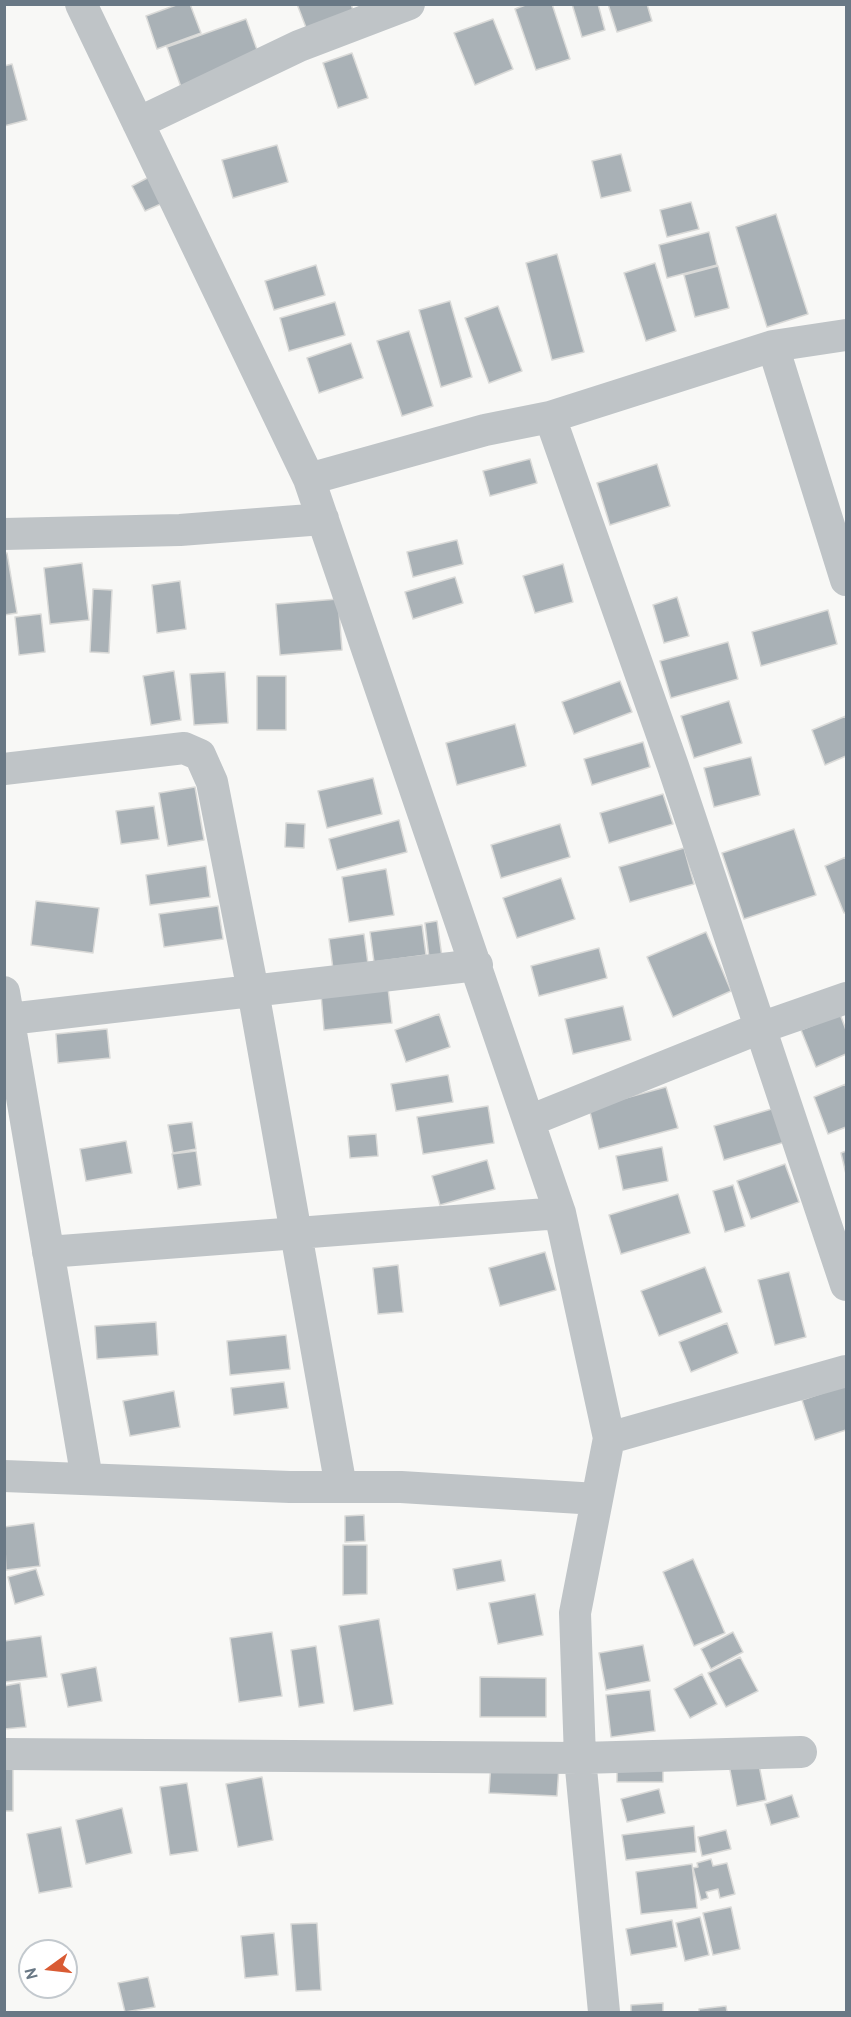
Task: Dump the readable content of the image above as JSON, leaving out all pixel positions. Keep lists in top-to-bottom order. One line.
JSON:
{"north":"left"}
